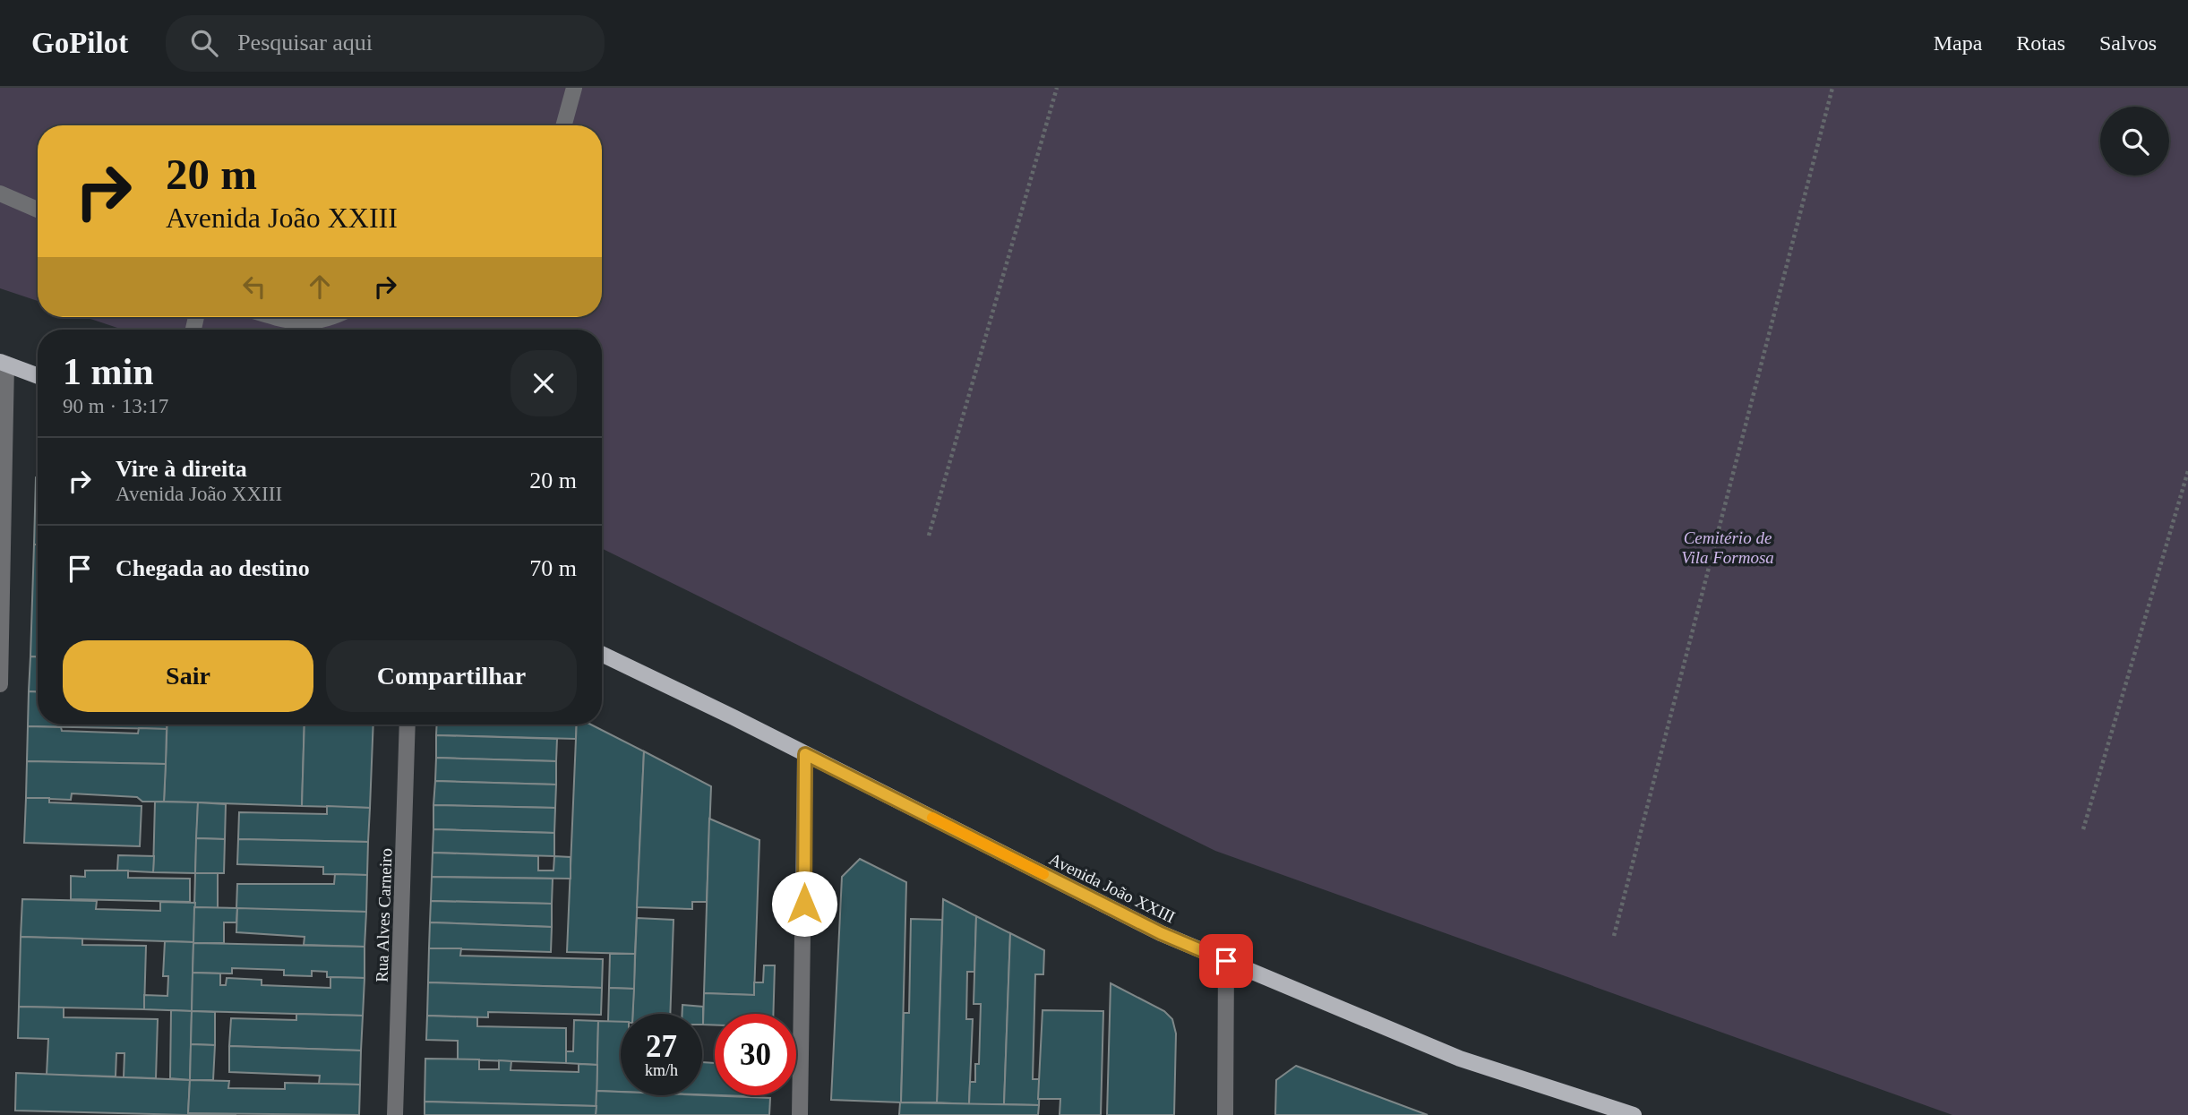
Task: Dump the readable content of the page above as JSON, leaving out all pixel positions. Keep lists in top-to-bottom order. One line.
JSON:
{"streets":{"main road":["Avenida João XXIII"],"street":["Rua Alves Carneiro"]},"parks":["Cemitério de Vila Formosa"],"page":{"header":"GoPilot","search":"Pesquisar aqui","nav":["Mapa","Rotas","Salvos"],"turn":["20 m","Avenida João XXIII"],"heading":["1 min","90 m · 13:17"],"list":[{"name":"Vire à direita","note":"Avenida João XXIII","value":"20 m"},{"name":"Chegada ao destino","value":"70 m"}],"buttons":["Sair","Compartilhar"],"speed":"27 km/h","limit":"30"}}
